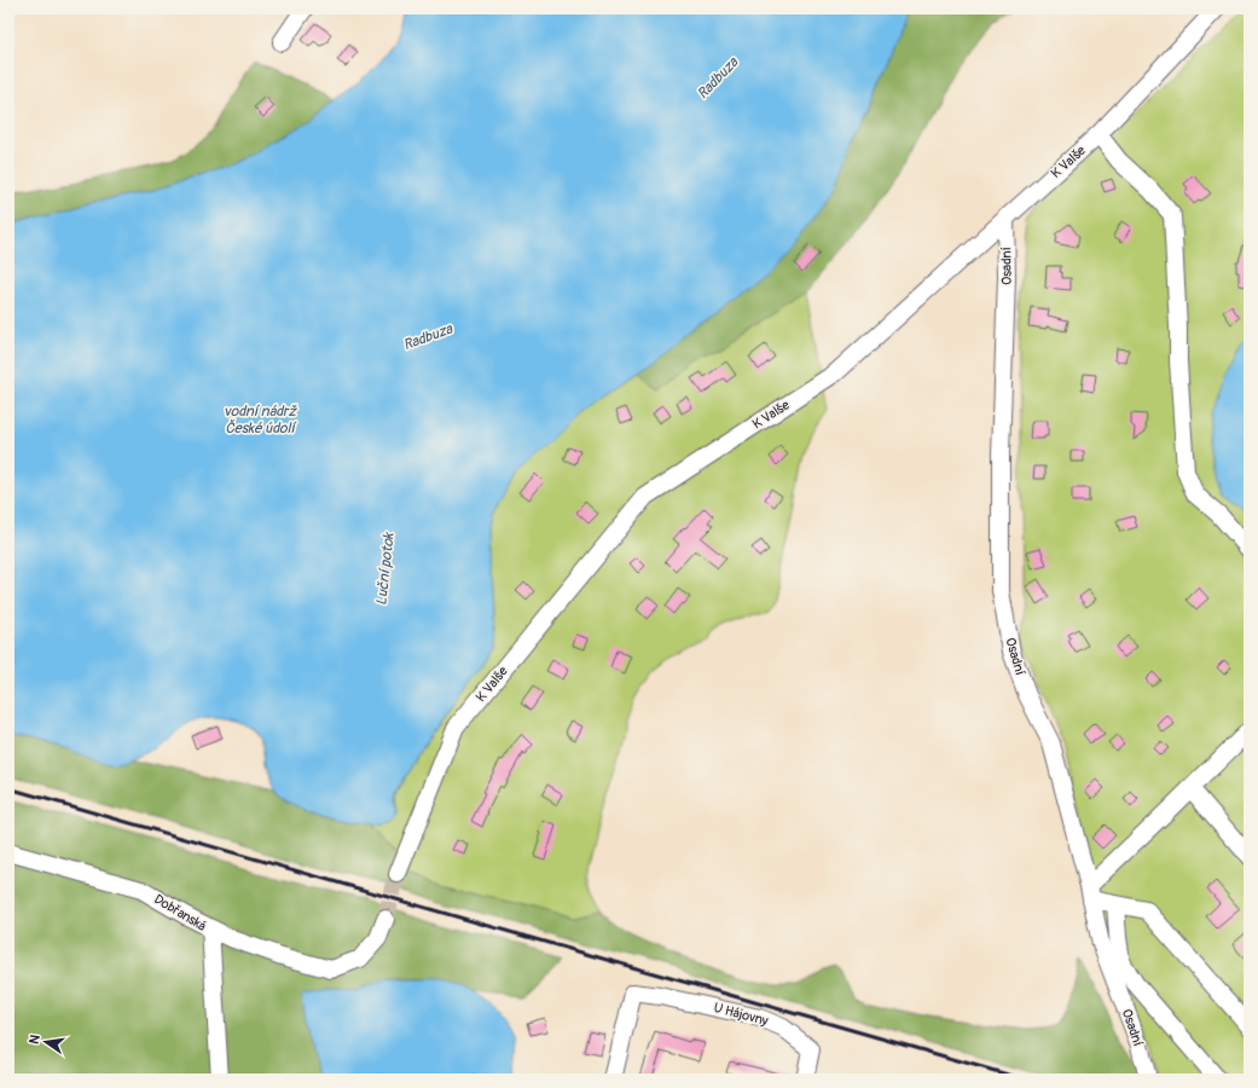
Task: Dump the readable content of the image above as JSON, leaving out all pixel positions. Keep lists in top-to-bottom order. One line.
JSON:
{"streets":{"street":["K Valše","Osadní","Dobřanská","U Hájovny"]},"crossings":[["K Valše","Osadní"]],"water":["Radbuza","vodní nádrž České údolí","Luční potok"],"north":"left"}
